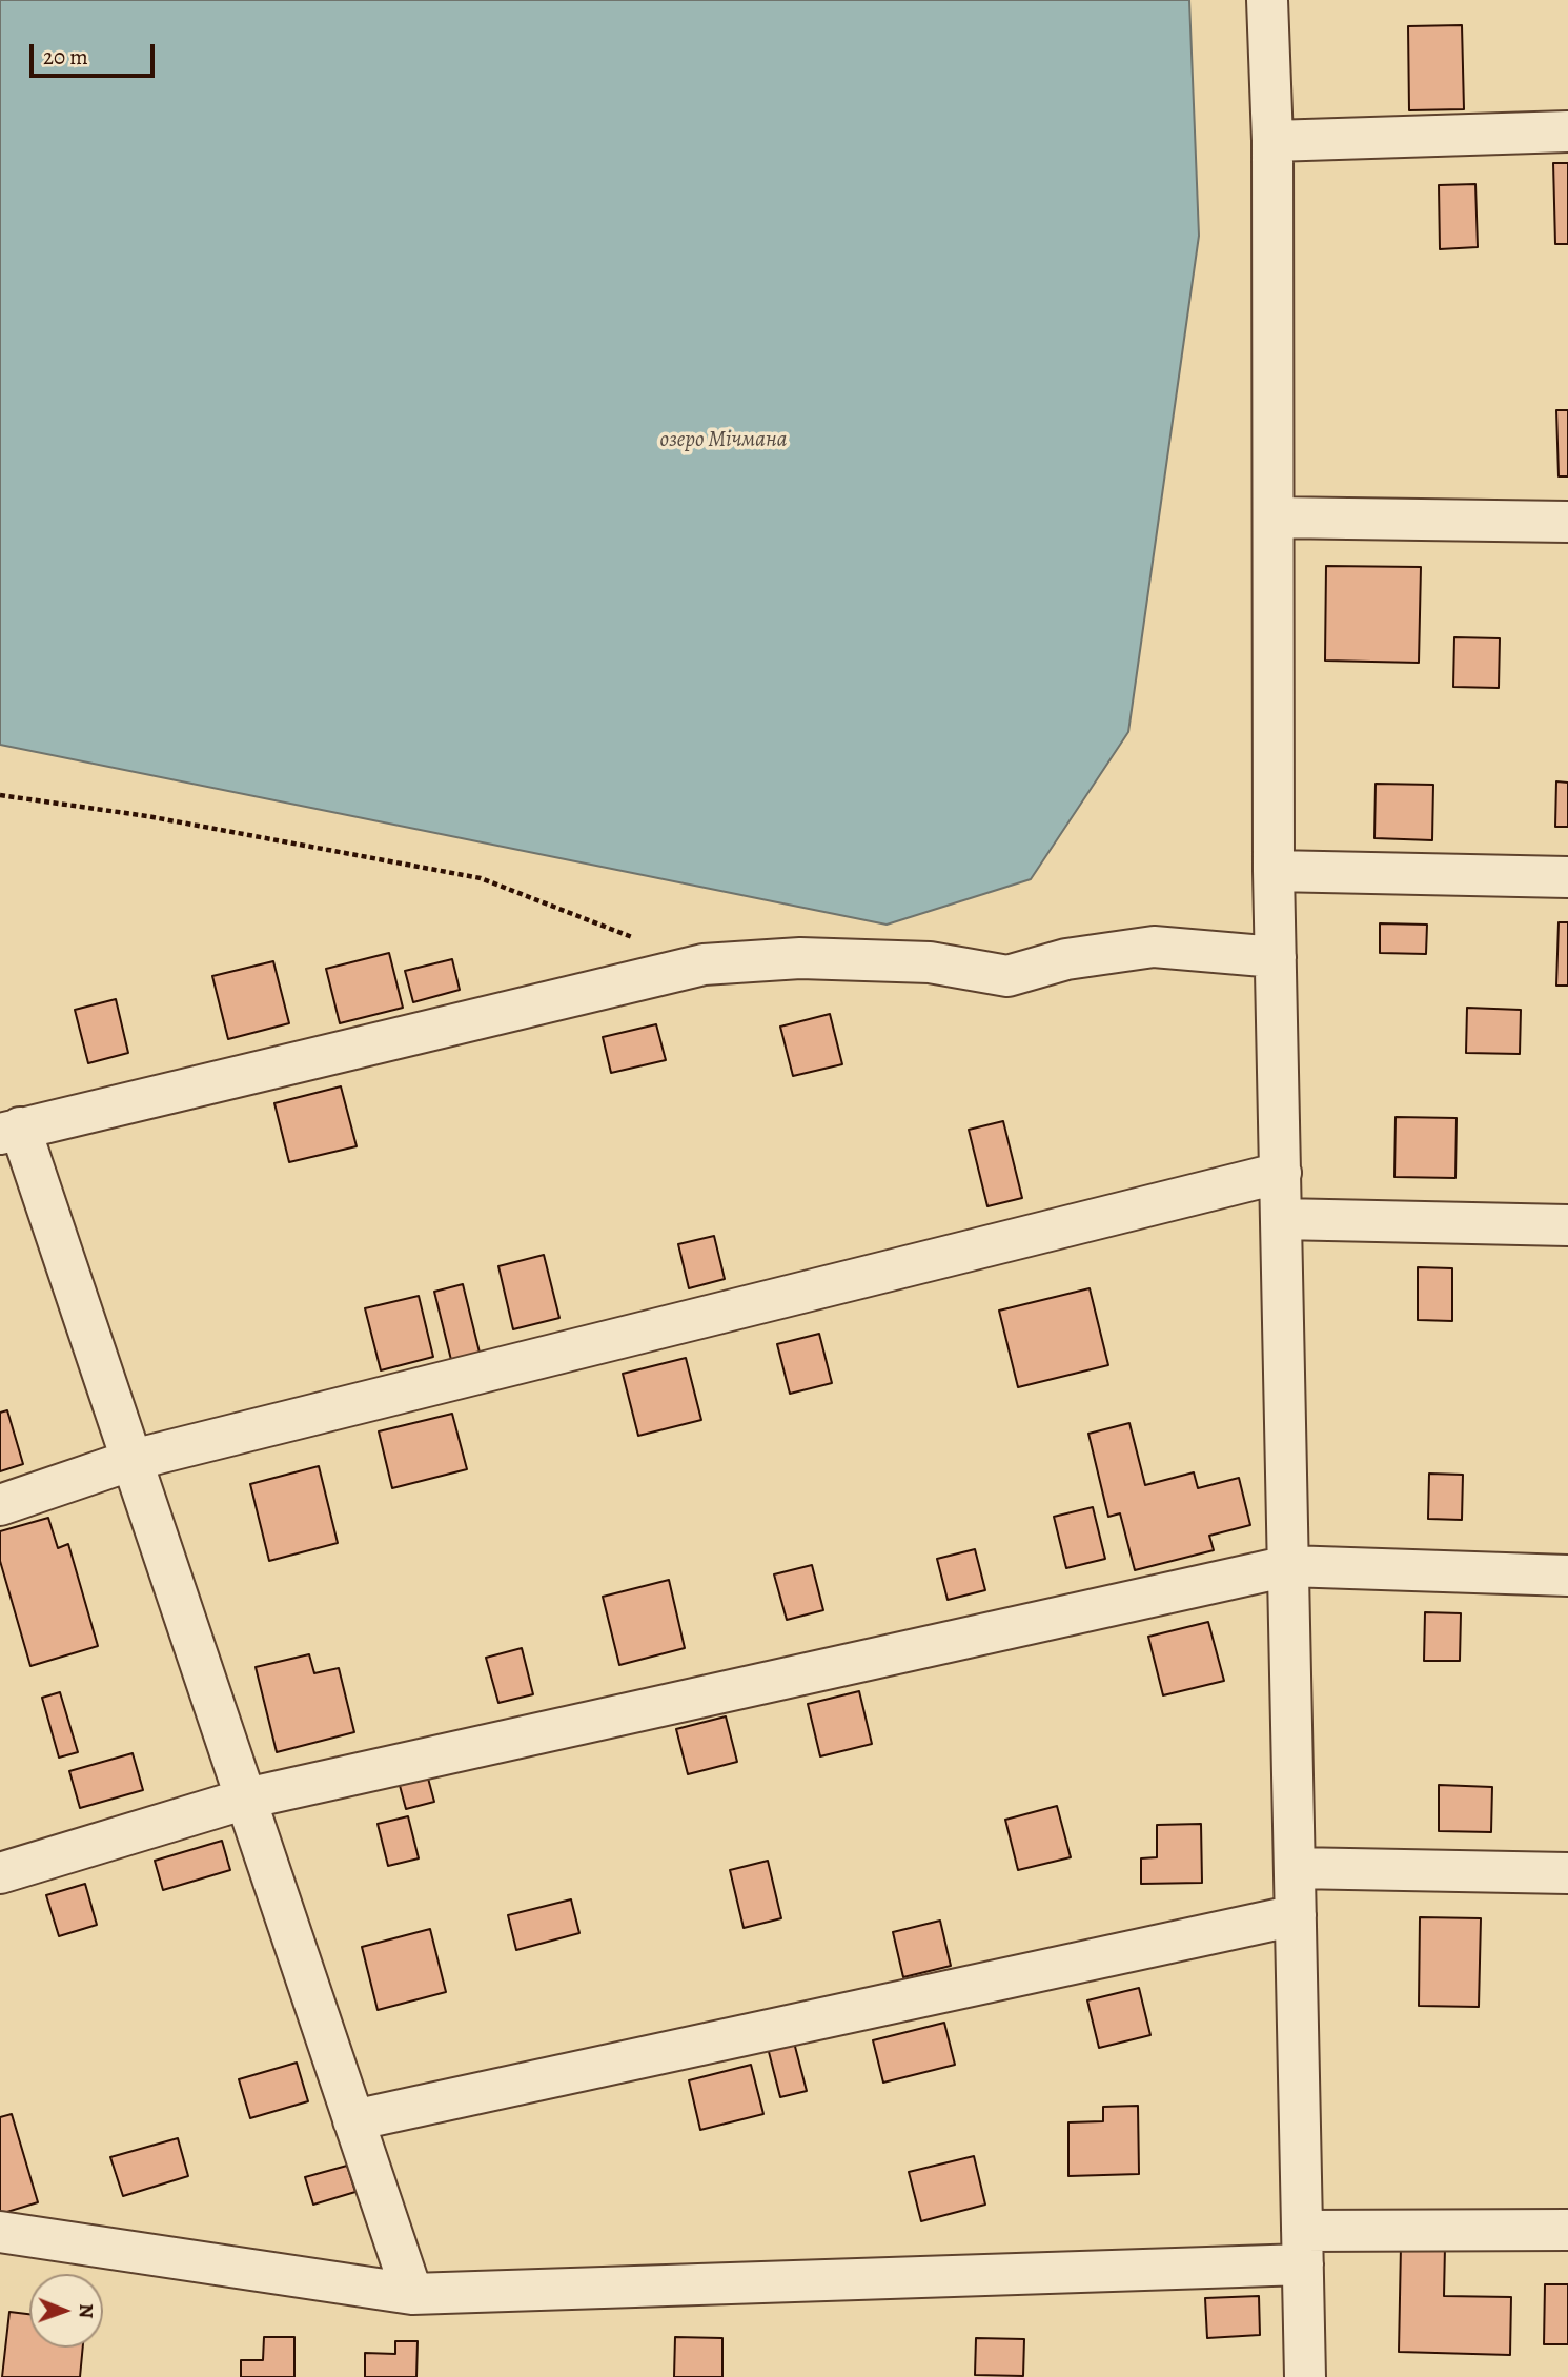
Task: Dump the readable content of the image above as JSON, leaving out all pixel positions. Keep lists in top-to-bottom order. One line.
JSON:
{"water":["озеро Мічмана"],"scale_bar":"20 m","north":"right"}
